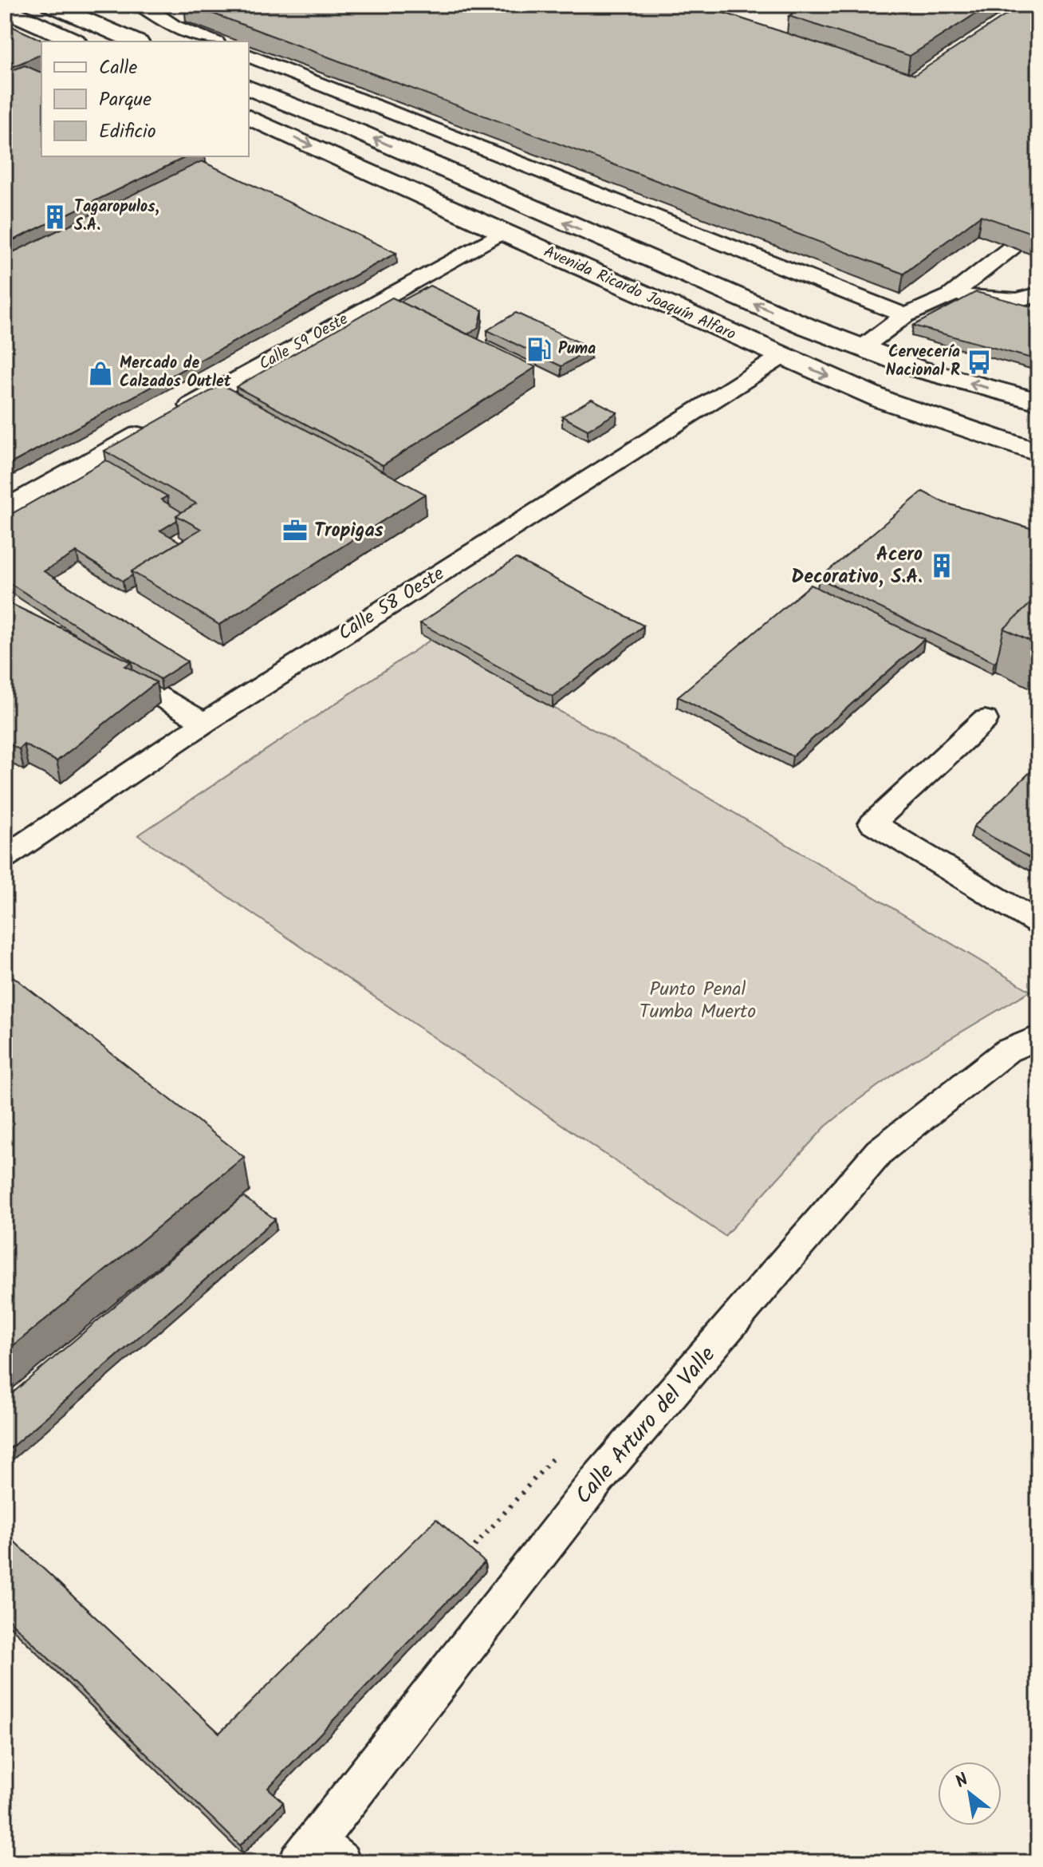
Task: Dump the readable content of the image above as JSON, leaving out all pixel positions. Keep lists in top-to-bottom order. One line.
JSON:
{"streets":{"main road":["Avenida Ricardo Joaquín Alfaro"],"lane":["Calle 59 Oeste","Calle 58 Oeste","Calle Arturo del Valle"]},"crossings":[["Avenida Ricardo Joaquín Alfaro","Calle 59 Oeste"],["Avenida Ricardo Joaquín Alfaro","Calle 58 Oeste"]],"parks":["Punto Penal Tumba Muerto"],"places":{"building":["Tagaropulos, S.A.","Acero Decorativo, S.A."],"fuel station":["Puma"],"bus stop":["Cervecería Nacional R"],"shop":["Mercado de Calzados Outlet"],"office":["Tropigas"]},"legend":["Calle","Parque","Edificio"],"north":"top left"}
